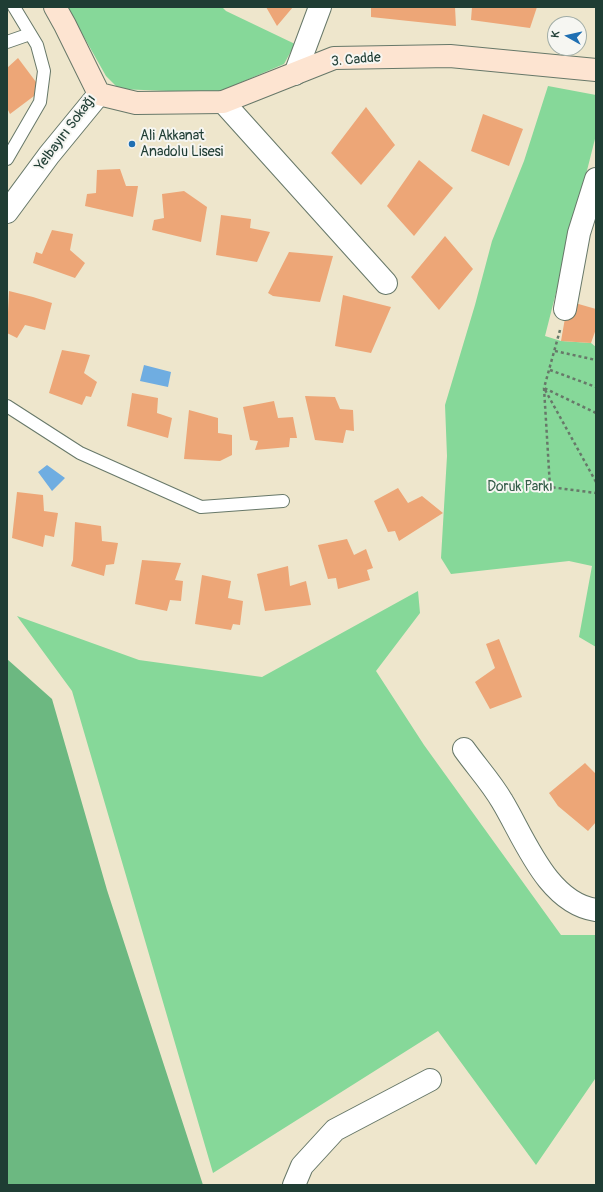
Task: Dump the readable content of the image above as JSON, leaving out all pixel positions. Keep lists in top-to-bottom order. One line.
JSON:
{"streets":{"main road":["3. Cadde","Yelbayırı Sokağı"]},"crossings":[["3. Cadde","Yelbayırı Sokağı"]],"parks":["Doruk Parkı"],"places":["Ali Akkanat Anadolu Lisesi"],"north":"left"}
